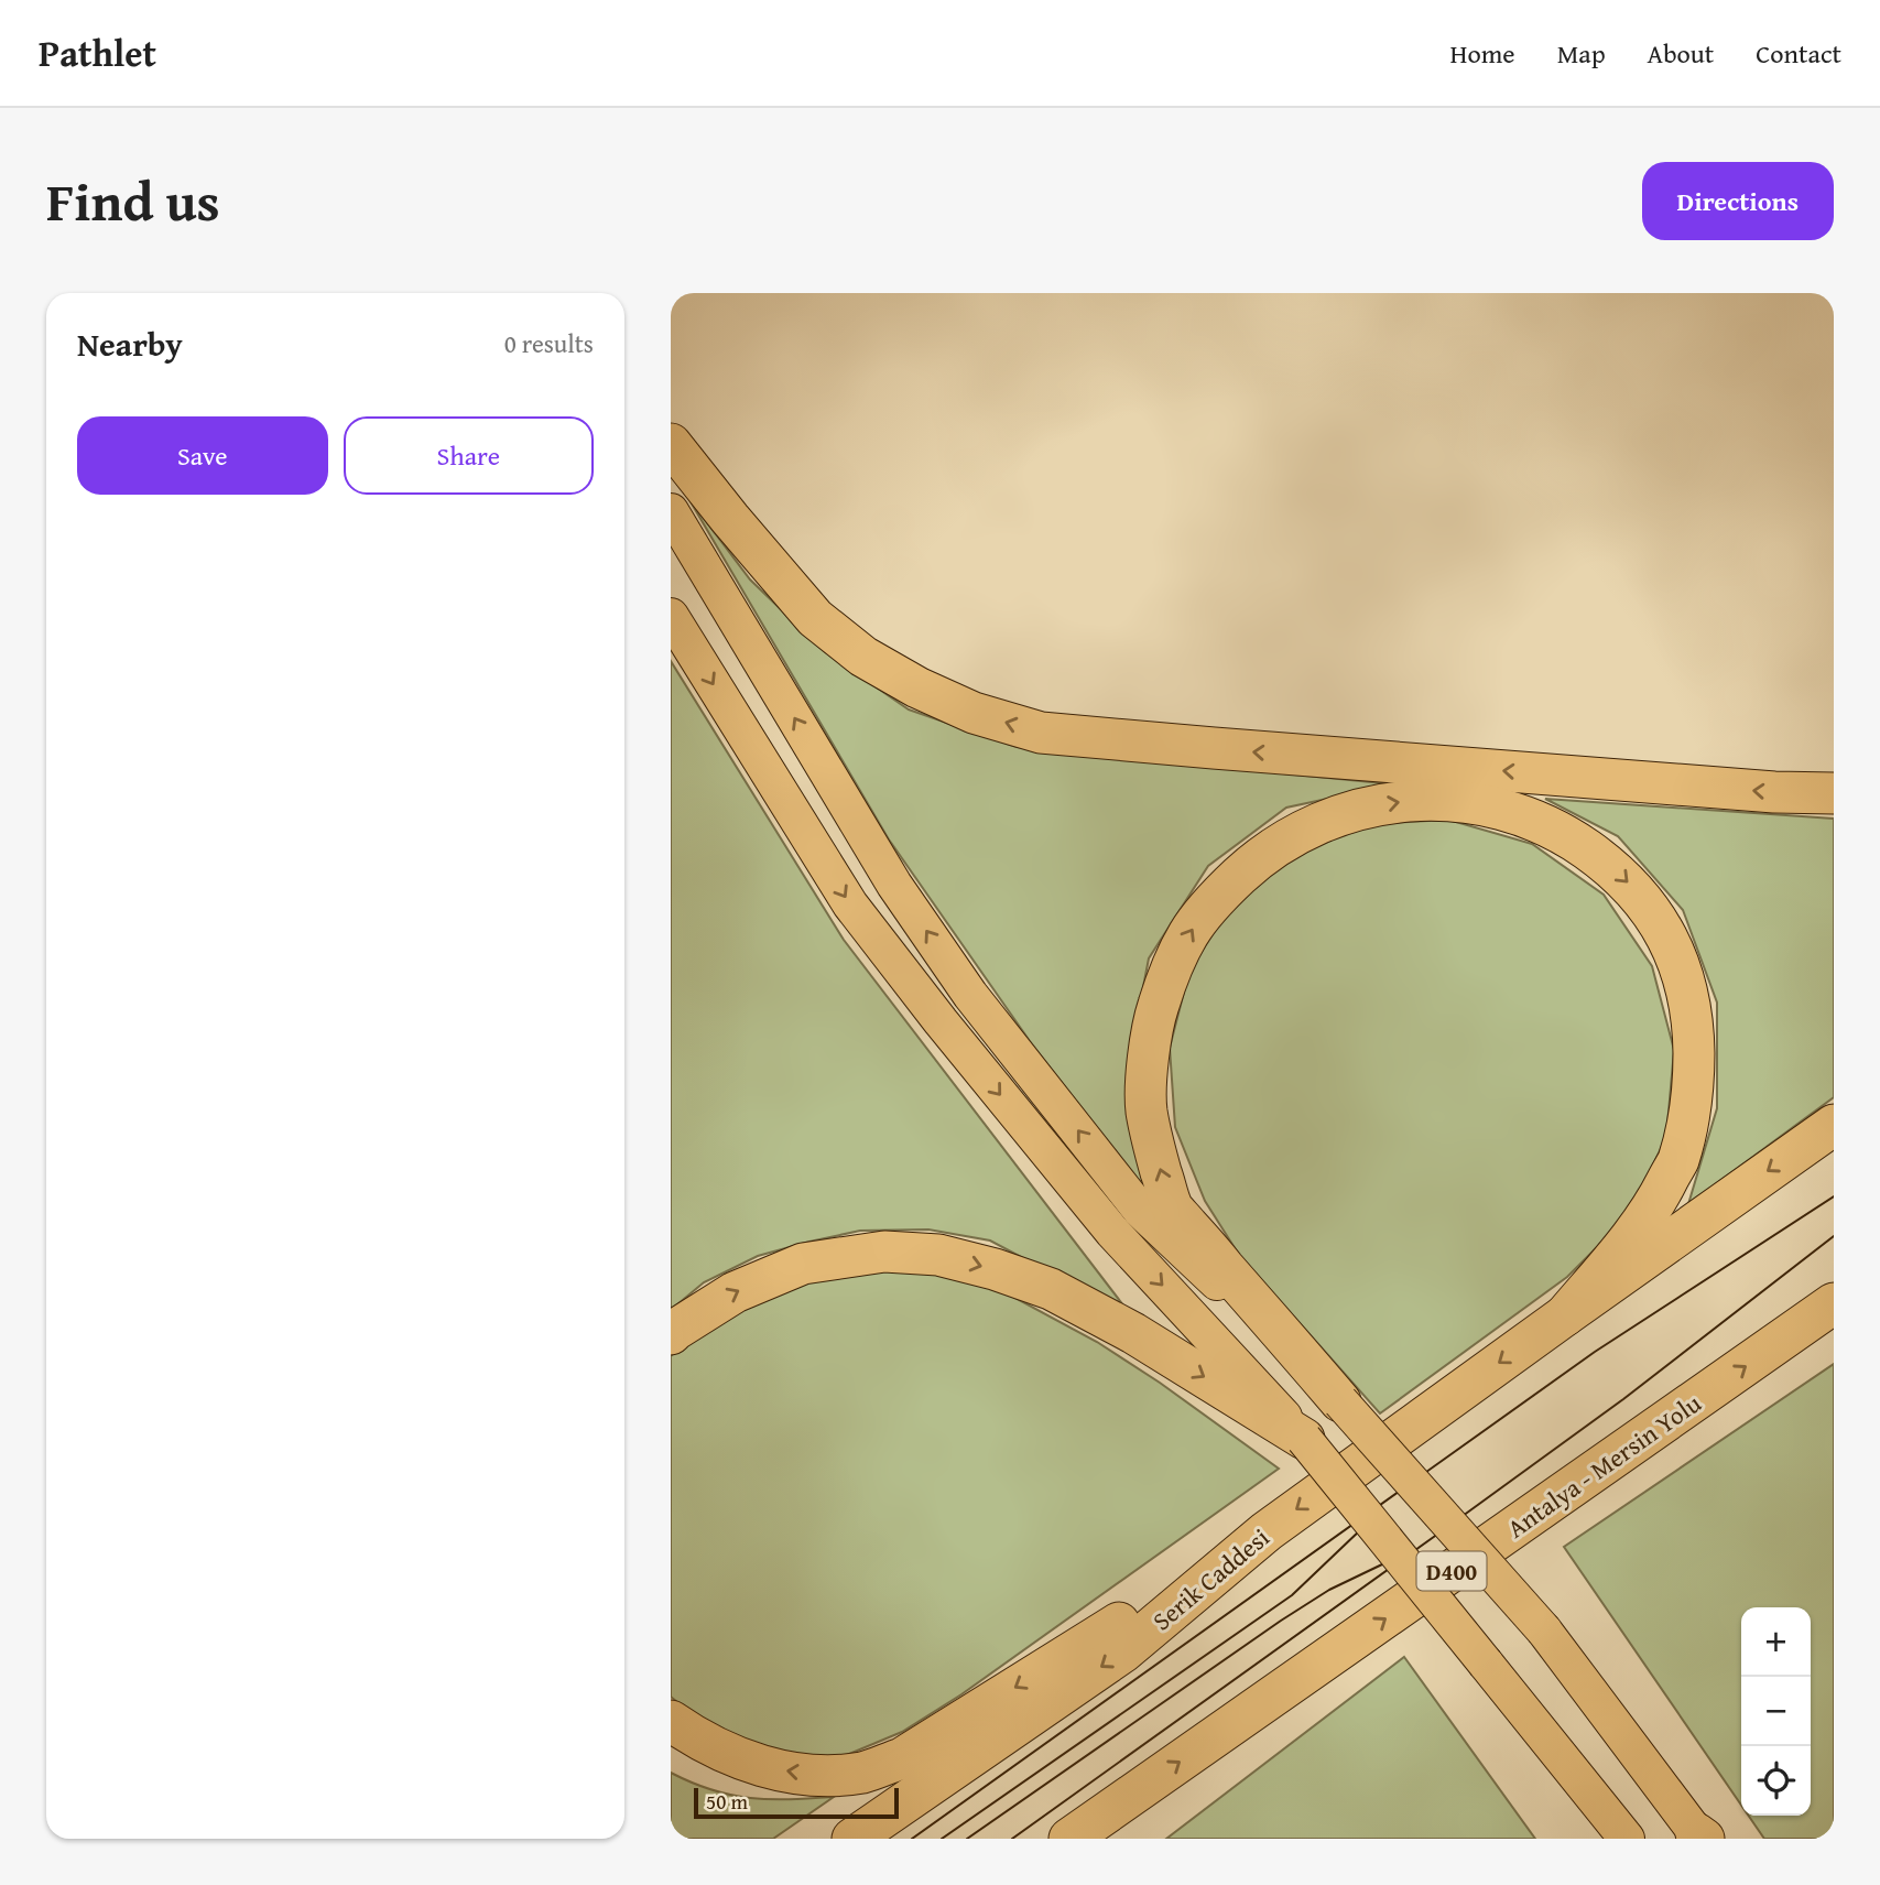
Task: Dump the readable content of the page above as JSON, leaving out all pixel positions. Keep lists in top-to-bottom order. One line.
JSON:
{"streets":{"highway":["Antalya - Mersin Yolu","D400","Serik Caddesi"]},"one_way":["Antalya - Mersin Yolu","Serik Caddesi"],"scale_bar":"50 m","page":{"header":"Pathlet","nav":["Home","Map","About","Contact"],"title":"Find us","buttons":["Directions",["Save","Share"]],"heading":["Nearby","0 results"],"map_buttons":["+","−"],"scale":"50 m"}}
